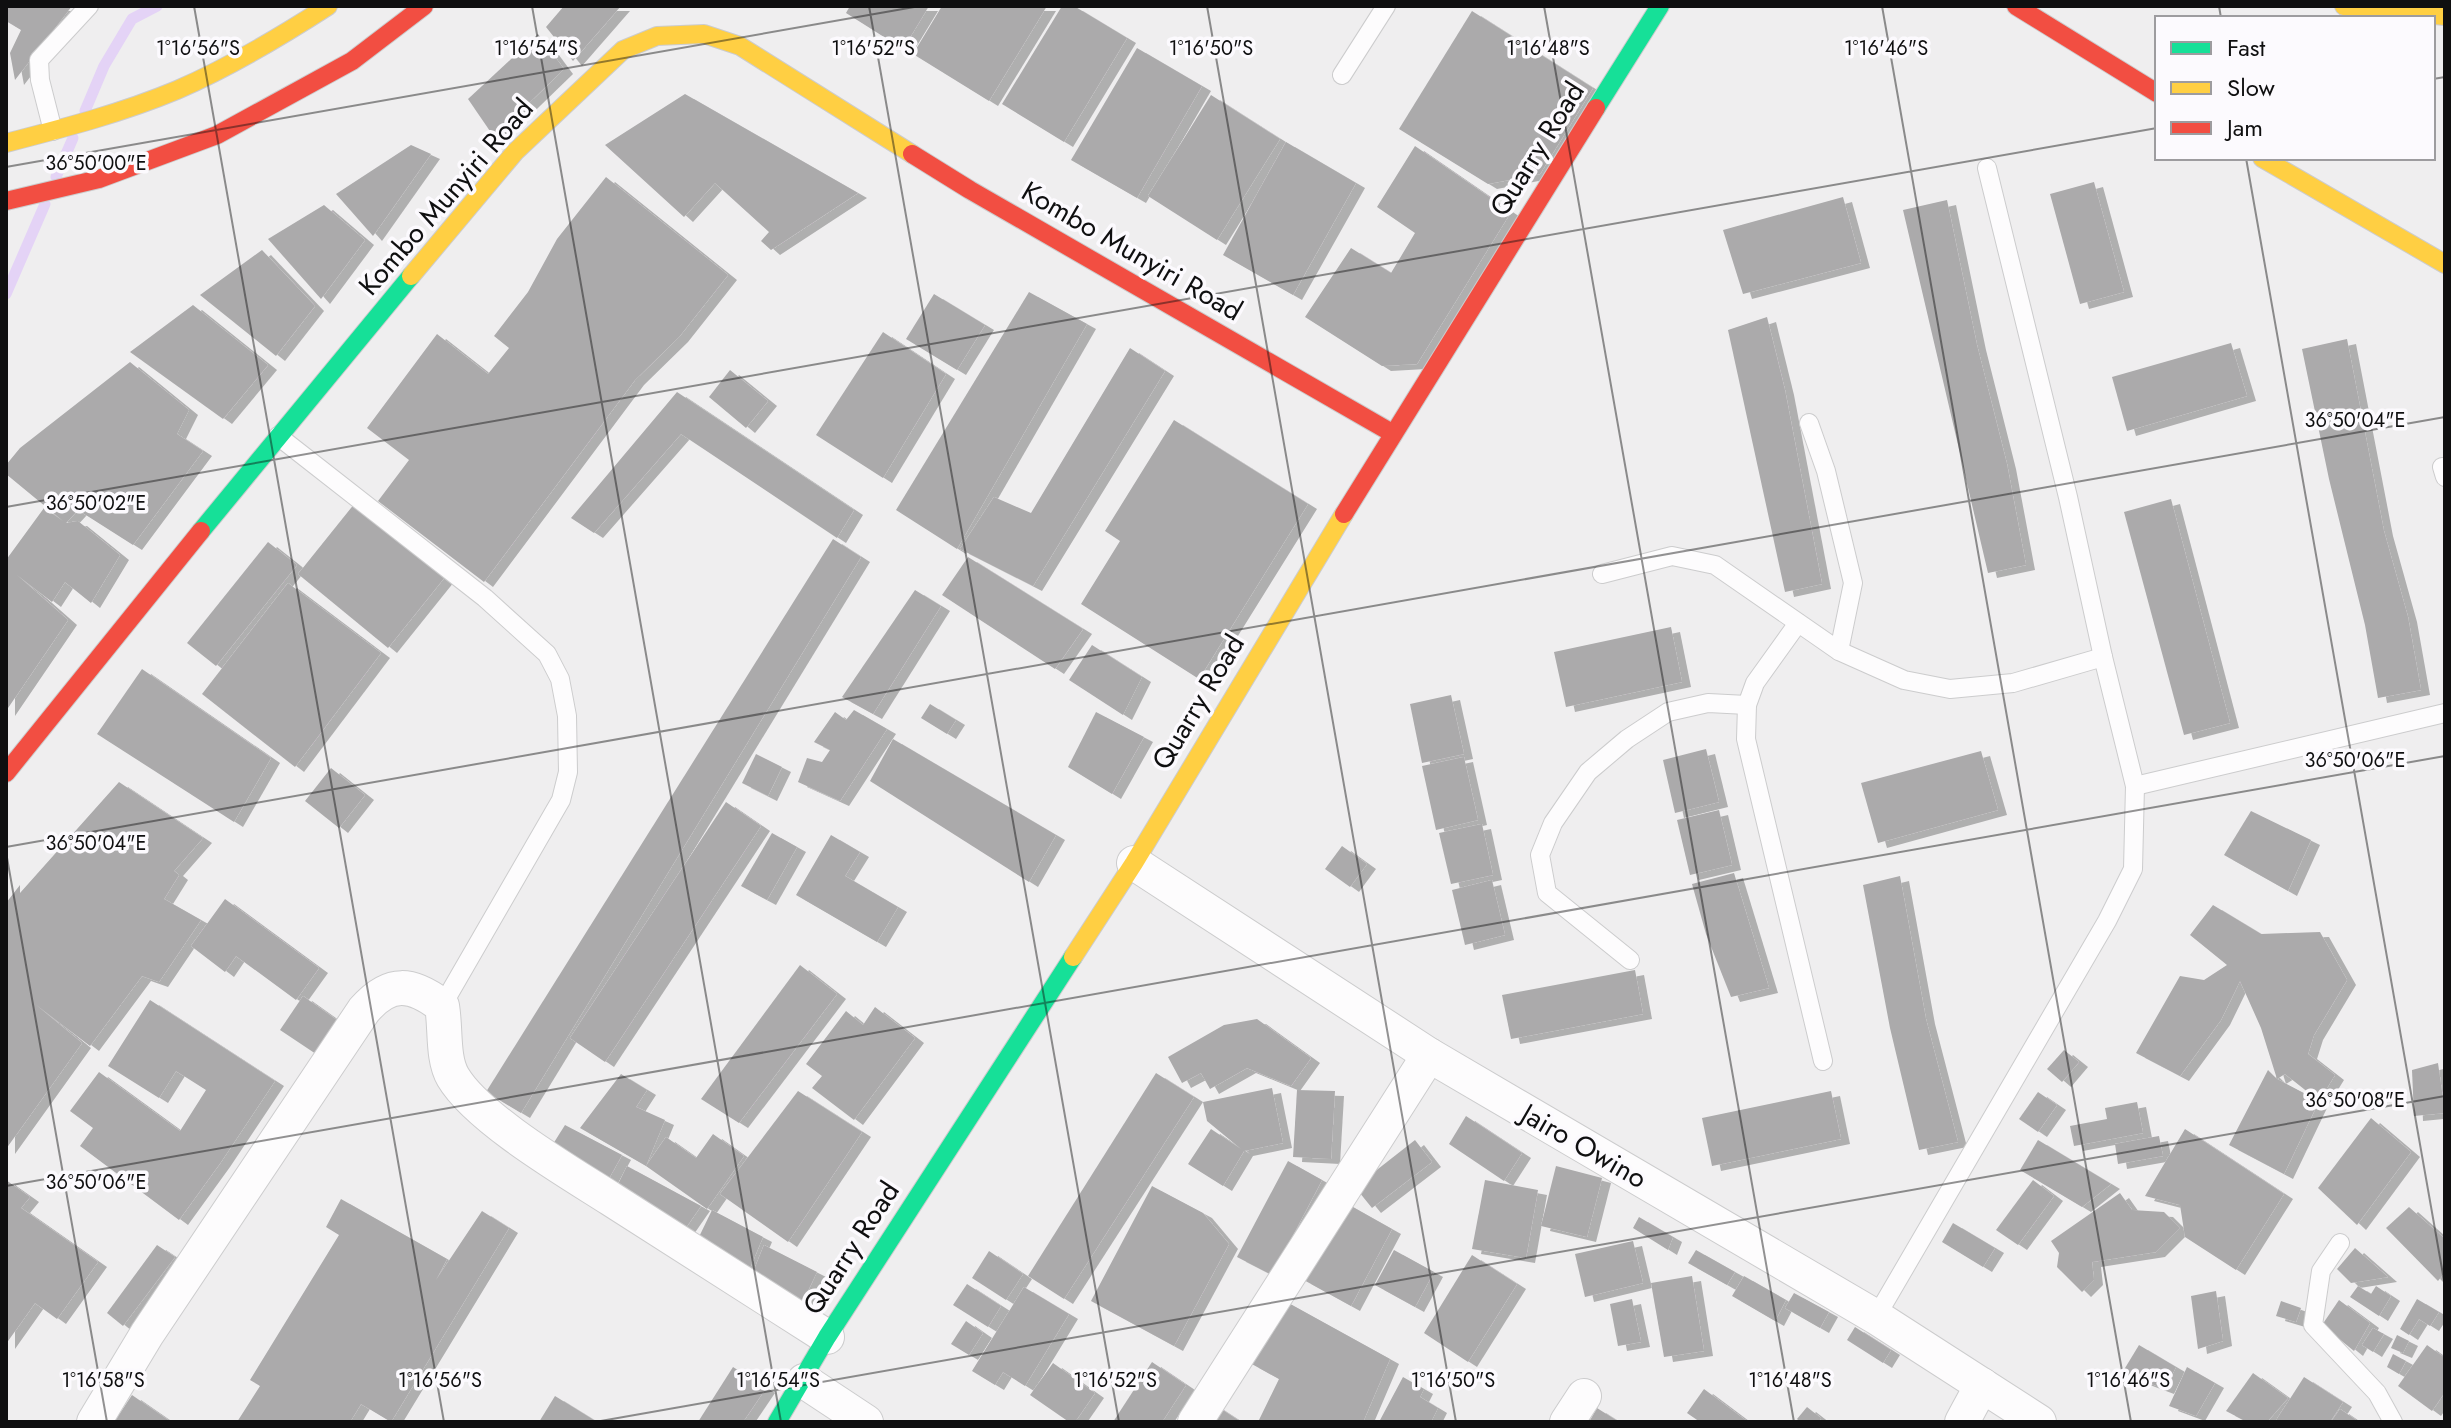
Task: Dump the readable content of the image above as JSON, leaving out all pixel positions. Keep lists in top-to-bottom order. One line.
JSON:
{"streets":{"main road":["Quarry Road","Kombo Munyiri Road"],"street":["Jairo Owino"]},"crossings":[["Quarry Road","Kombo Munyiri Road"],["Quarry Road","Jairo Owino"]],"legend":["Fast","Slow","Jam"],"coordinates":["1°16'56\"S","1°16'54\"S","1°16'52\"S","1°16'50\"S","1°16'48\"S","1°16'46\"S","36°50'00\"E","36°50'04\"E","36°50'02\"E","36°50'06\"E","36°50'08\"E","1°16'58\"S"]}
